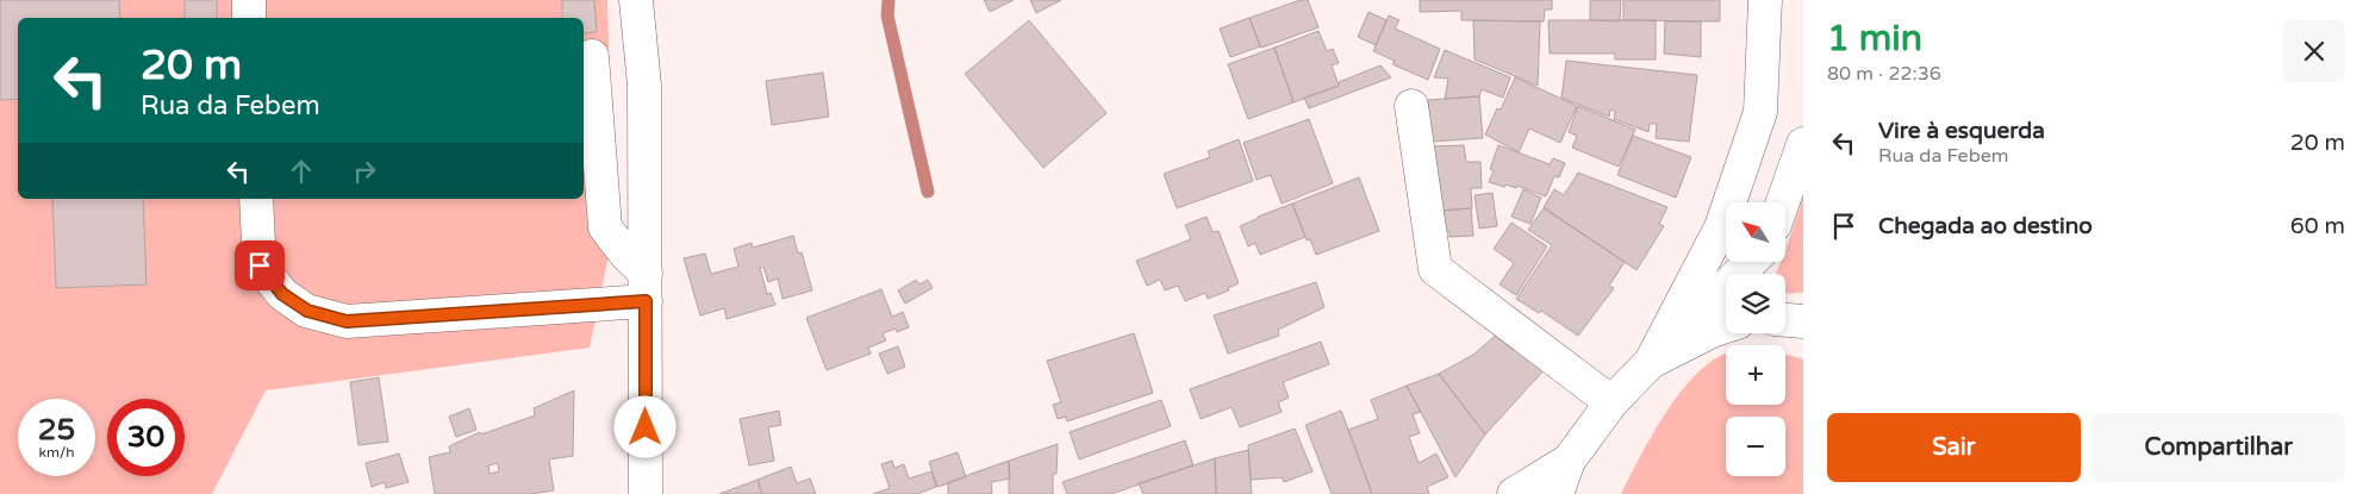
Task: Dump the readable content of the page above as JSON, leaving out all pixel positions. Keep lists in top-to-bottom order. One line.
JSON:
{"north":"top left","page":{"heading":["1 min","80 m · 22:36"],"turn":["20 m","Rua da Febem"],"list":[{"name":"Vire à esquerda","note":"Rua da Febem","value":"20 m"},{"name":"Chegada ao destino","value":"60 m"}],"map_buttons":["+","−"],"speed":"25 km/h","limit":"30","buttons":["Sair","Compartilhar"]}}
